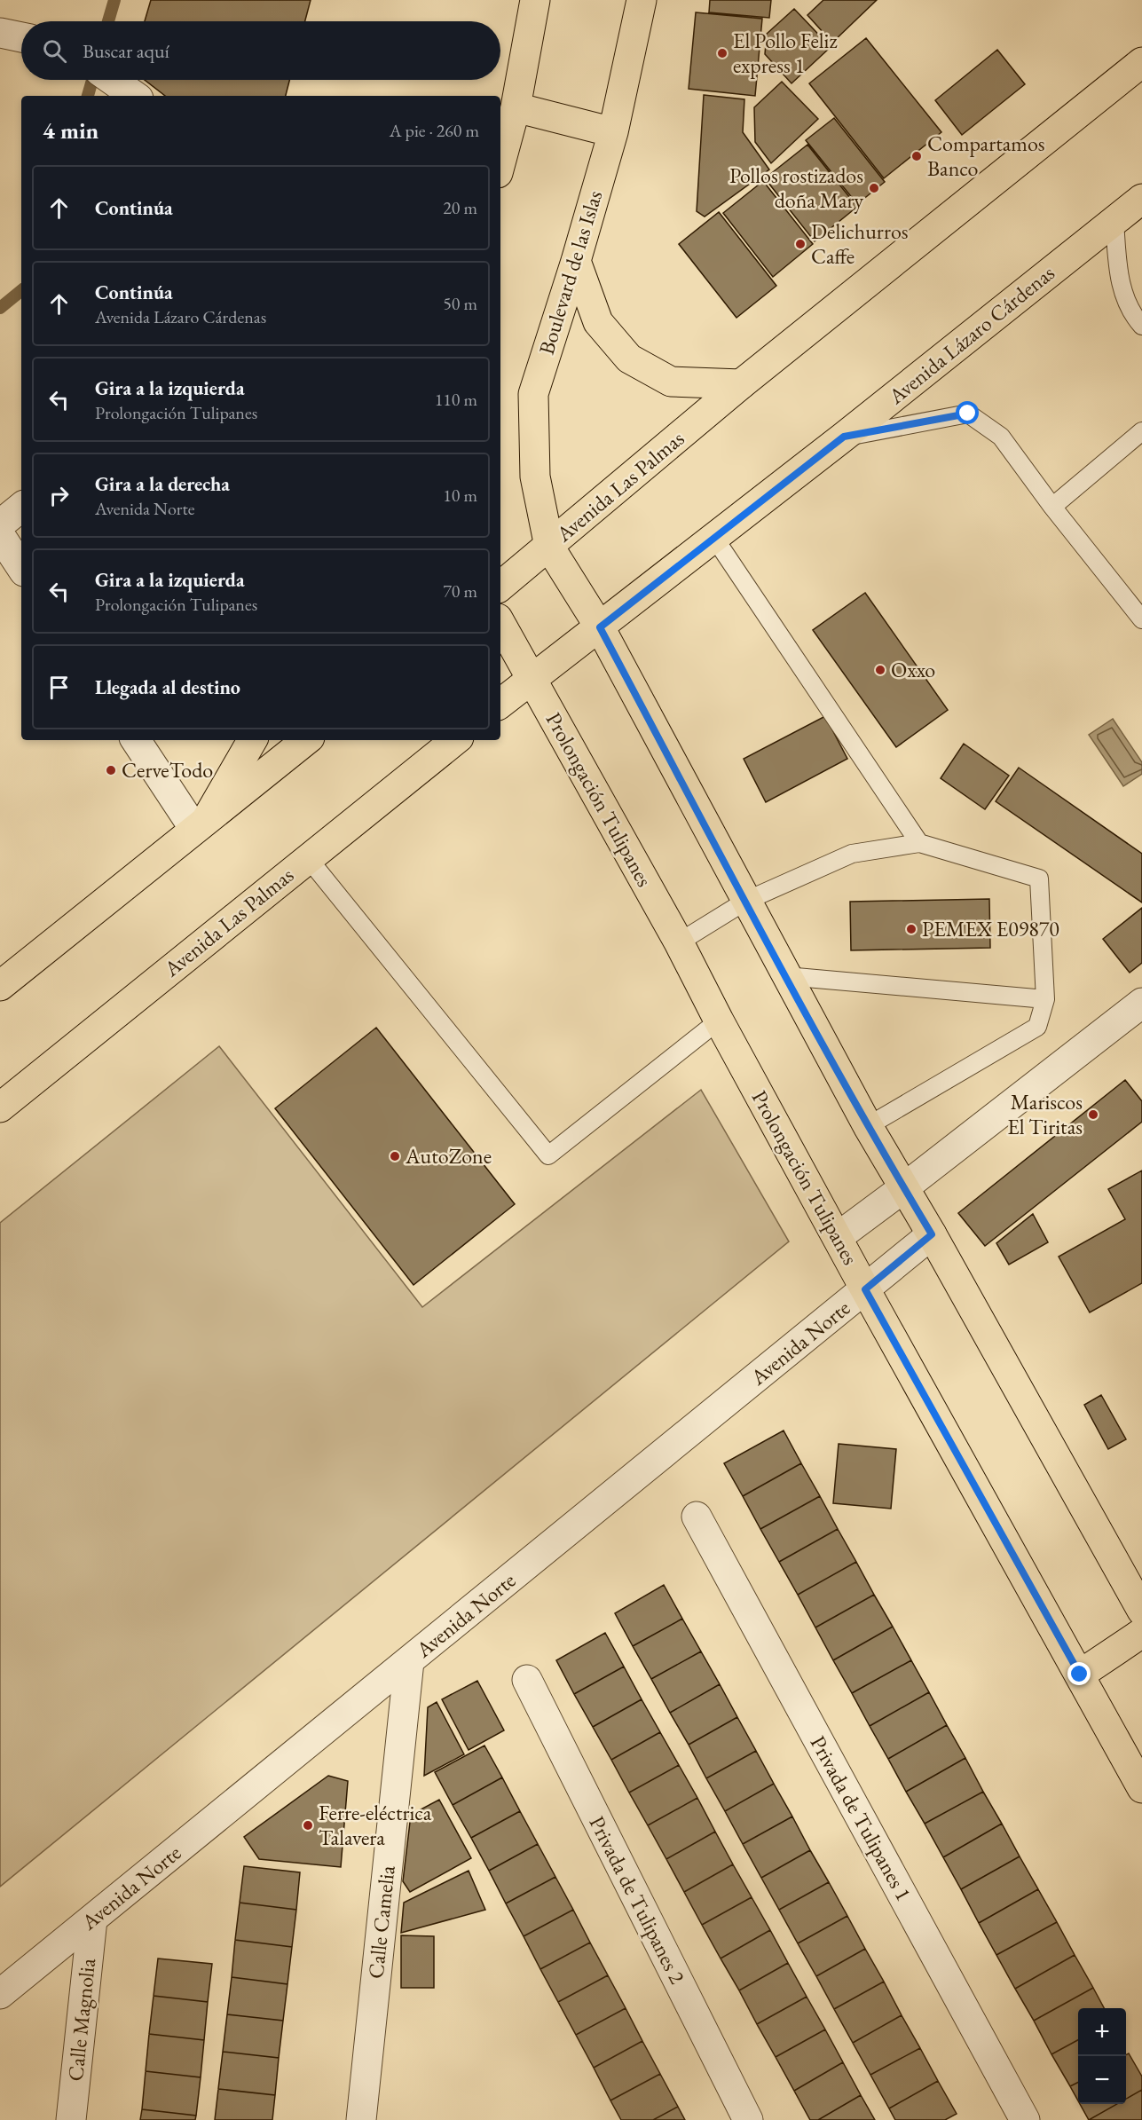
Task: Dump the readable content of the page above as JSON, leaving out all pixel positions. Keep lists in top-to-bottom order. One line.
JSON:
{"streets":{"main road":["Boulevard de las Islas","Avenida Lázaro Cárdenas","Avenida Las Palmas","Prolongación Tulipanes"],"street":["Avenida Norte","Privada de Tulipanes 1","Privada de Tulipanes 2","Calle Camelia","Calle Magnolia"]},"crossings":[["Boulevard de las Islas","Avenida Las Palmas"],["Prolongación Tulipanes","Avenida Norte"],["Avenida Norte","Calle Camelia"],["Avenida Norte","Calle Magnolia"]],"places":["El Pollo Feliz express 1","Compartamos Banco","Pollos rostizados doña Mary","Delichurros Caffe","Oxxo","CerveTodo","PEMEX E09870","Mariscos El Tiritas","AutoZone","Ferre-eléctrica Talavera"],"page":{"search":"Buscar aquí","heading":["4 min","A pie · 260 m"],"list":[["Continúa","20 m"],["Continúa","Avenida Lázaro Cárdenas","50 m"],["Gira a la izquierda","Prolongación Tulipanes","110 m"],["Gira a la derecha","Avenida Norte","10 m"],["Gira a la izquierda","Prolongación Tulipanes","70 m"],"Llegada al destino"],"map_buttons":["+","−"]}}
